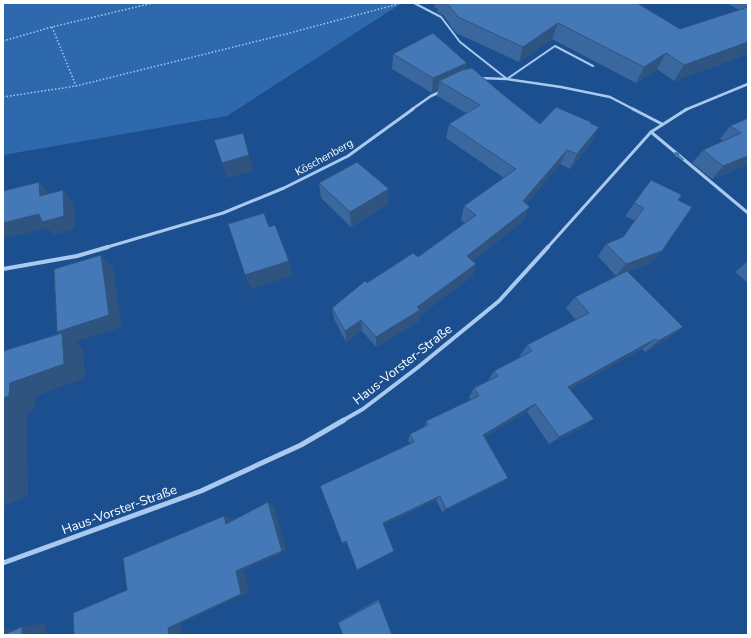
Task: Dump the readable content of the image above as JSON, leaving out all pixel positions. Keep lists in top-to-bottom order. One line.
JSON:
{"streets":{"street":["Köschenberg","Haus-Vorster-Straße"]}}
